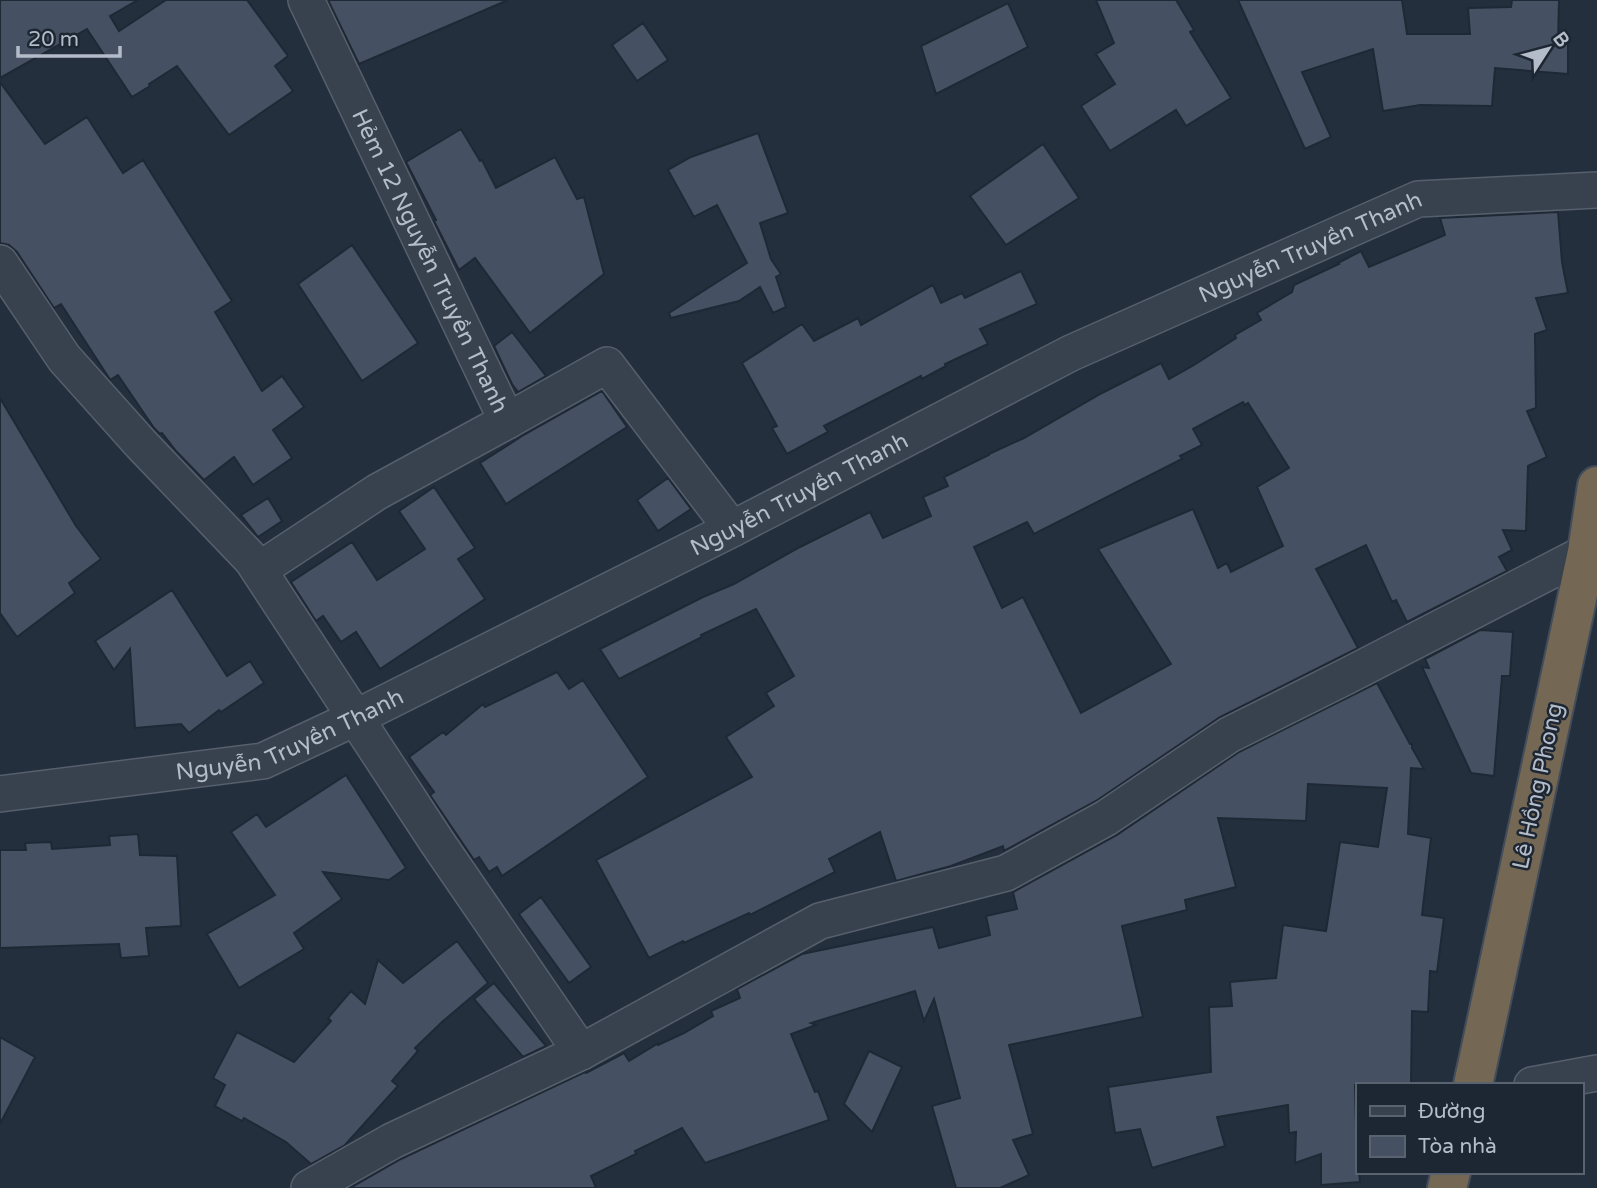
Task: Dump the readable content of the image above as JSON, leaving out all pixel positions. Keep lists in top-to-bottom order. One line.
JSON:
{"streets":{"highway":["Lê Hồng Phong"],"street":["Nguyễn Truyền Thanh","Hẻm 12 Nguyễn Truyền Thanh"]},"crossings":[["Nguyễn Truyền Thanh","Hẻm 12 Nguyễn Truyền Thanh"]],"legend":["Đường","Tòa nhà"],"scale_bar":"20 m","north":"top right"}
